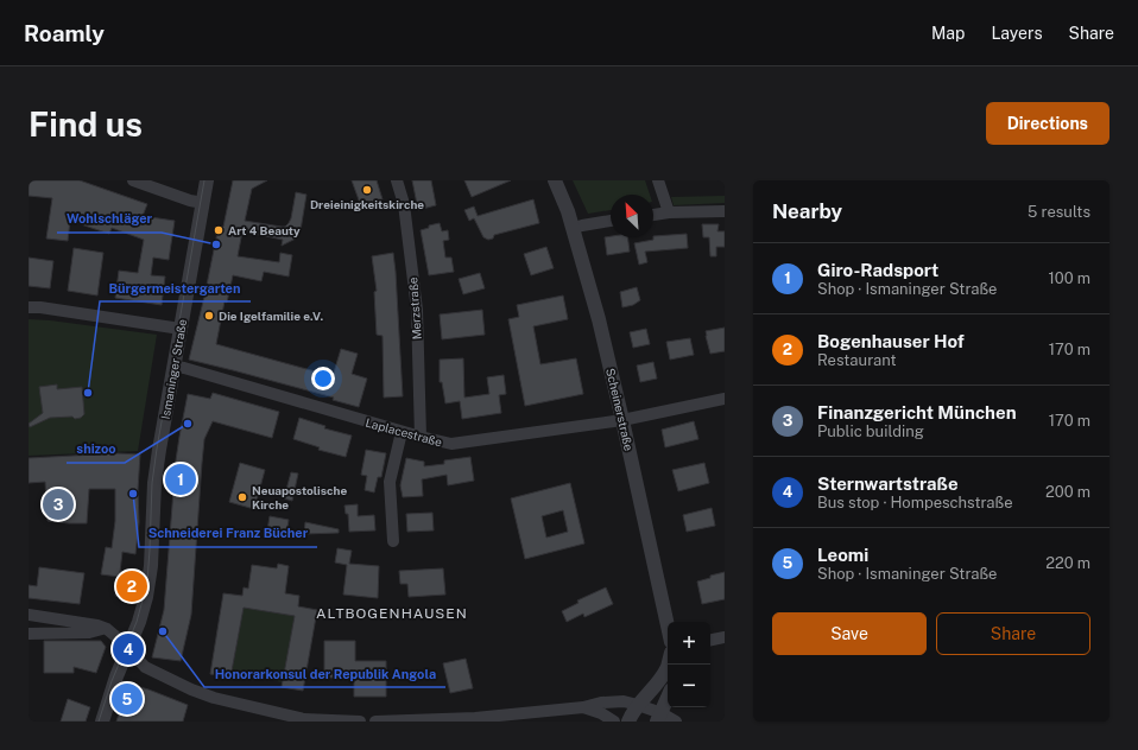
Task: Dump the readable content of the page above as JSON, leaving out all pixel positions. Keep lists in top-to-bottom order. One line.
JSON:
{"streets":{"street":["Merzstraße","Ismaninger Straße","Scheinerstraße","Laplacestraße"]},"crossings":[["Merzstraße","Laplacestraße"],["Ismaninger Straße","Laplacestraße"],["Scheinerstraße","Laplacestraße"]],"districts":["ALTBOGENHAUSEN"],"places":["Dreieinigkeitskirche","Art 4 Beauty","Wohlschläger","Die Igelfamilie e.V.","Bürgermeistergarten","shizoo","Schneiderei Franz Bücher","Neuapostolische Kirche","Honorarkonsul der Republik Angola"],"north":"top left","page":{"header":"Roamly","nav":["Map","Layers","Share"],"buttons":["Directions",["Save","Share"]],"title":"Find us","heading":["Nearby","5 results"],"list":[{"mark":"1","name":"Giro-Radsport","note":"Shop · Ismaninger Straße","value":"100 m"},{"mark":"2","name":"Bogenhauser Hof","note":"Restaurant","value":"170 m"},{"mark":"3","name":"Finanzgericht München","note":"Public building","value":"170 m"},{"mark":"4","name":"Sternwartstraße","note":"Bus stop · Hompeschstraße","value":"200 m"},{"mark":"5","name":"Leomi","note":"Shop · Ismaninger Straße","value":"220 m"}],"pins":["1","3","2","4","5"],"map_buttons":["+","−"]}}
